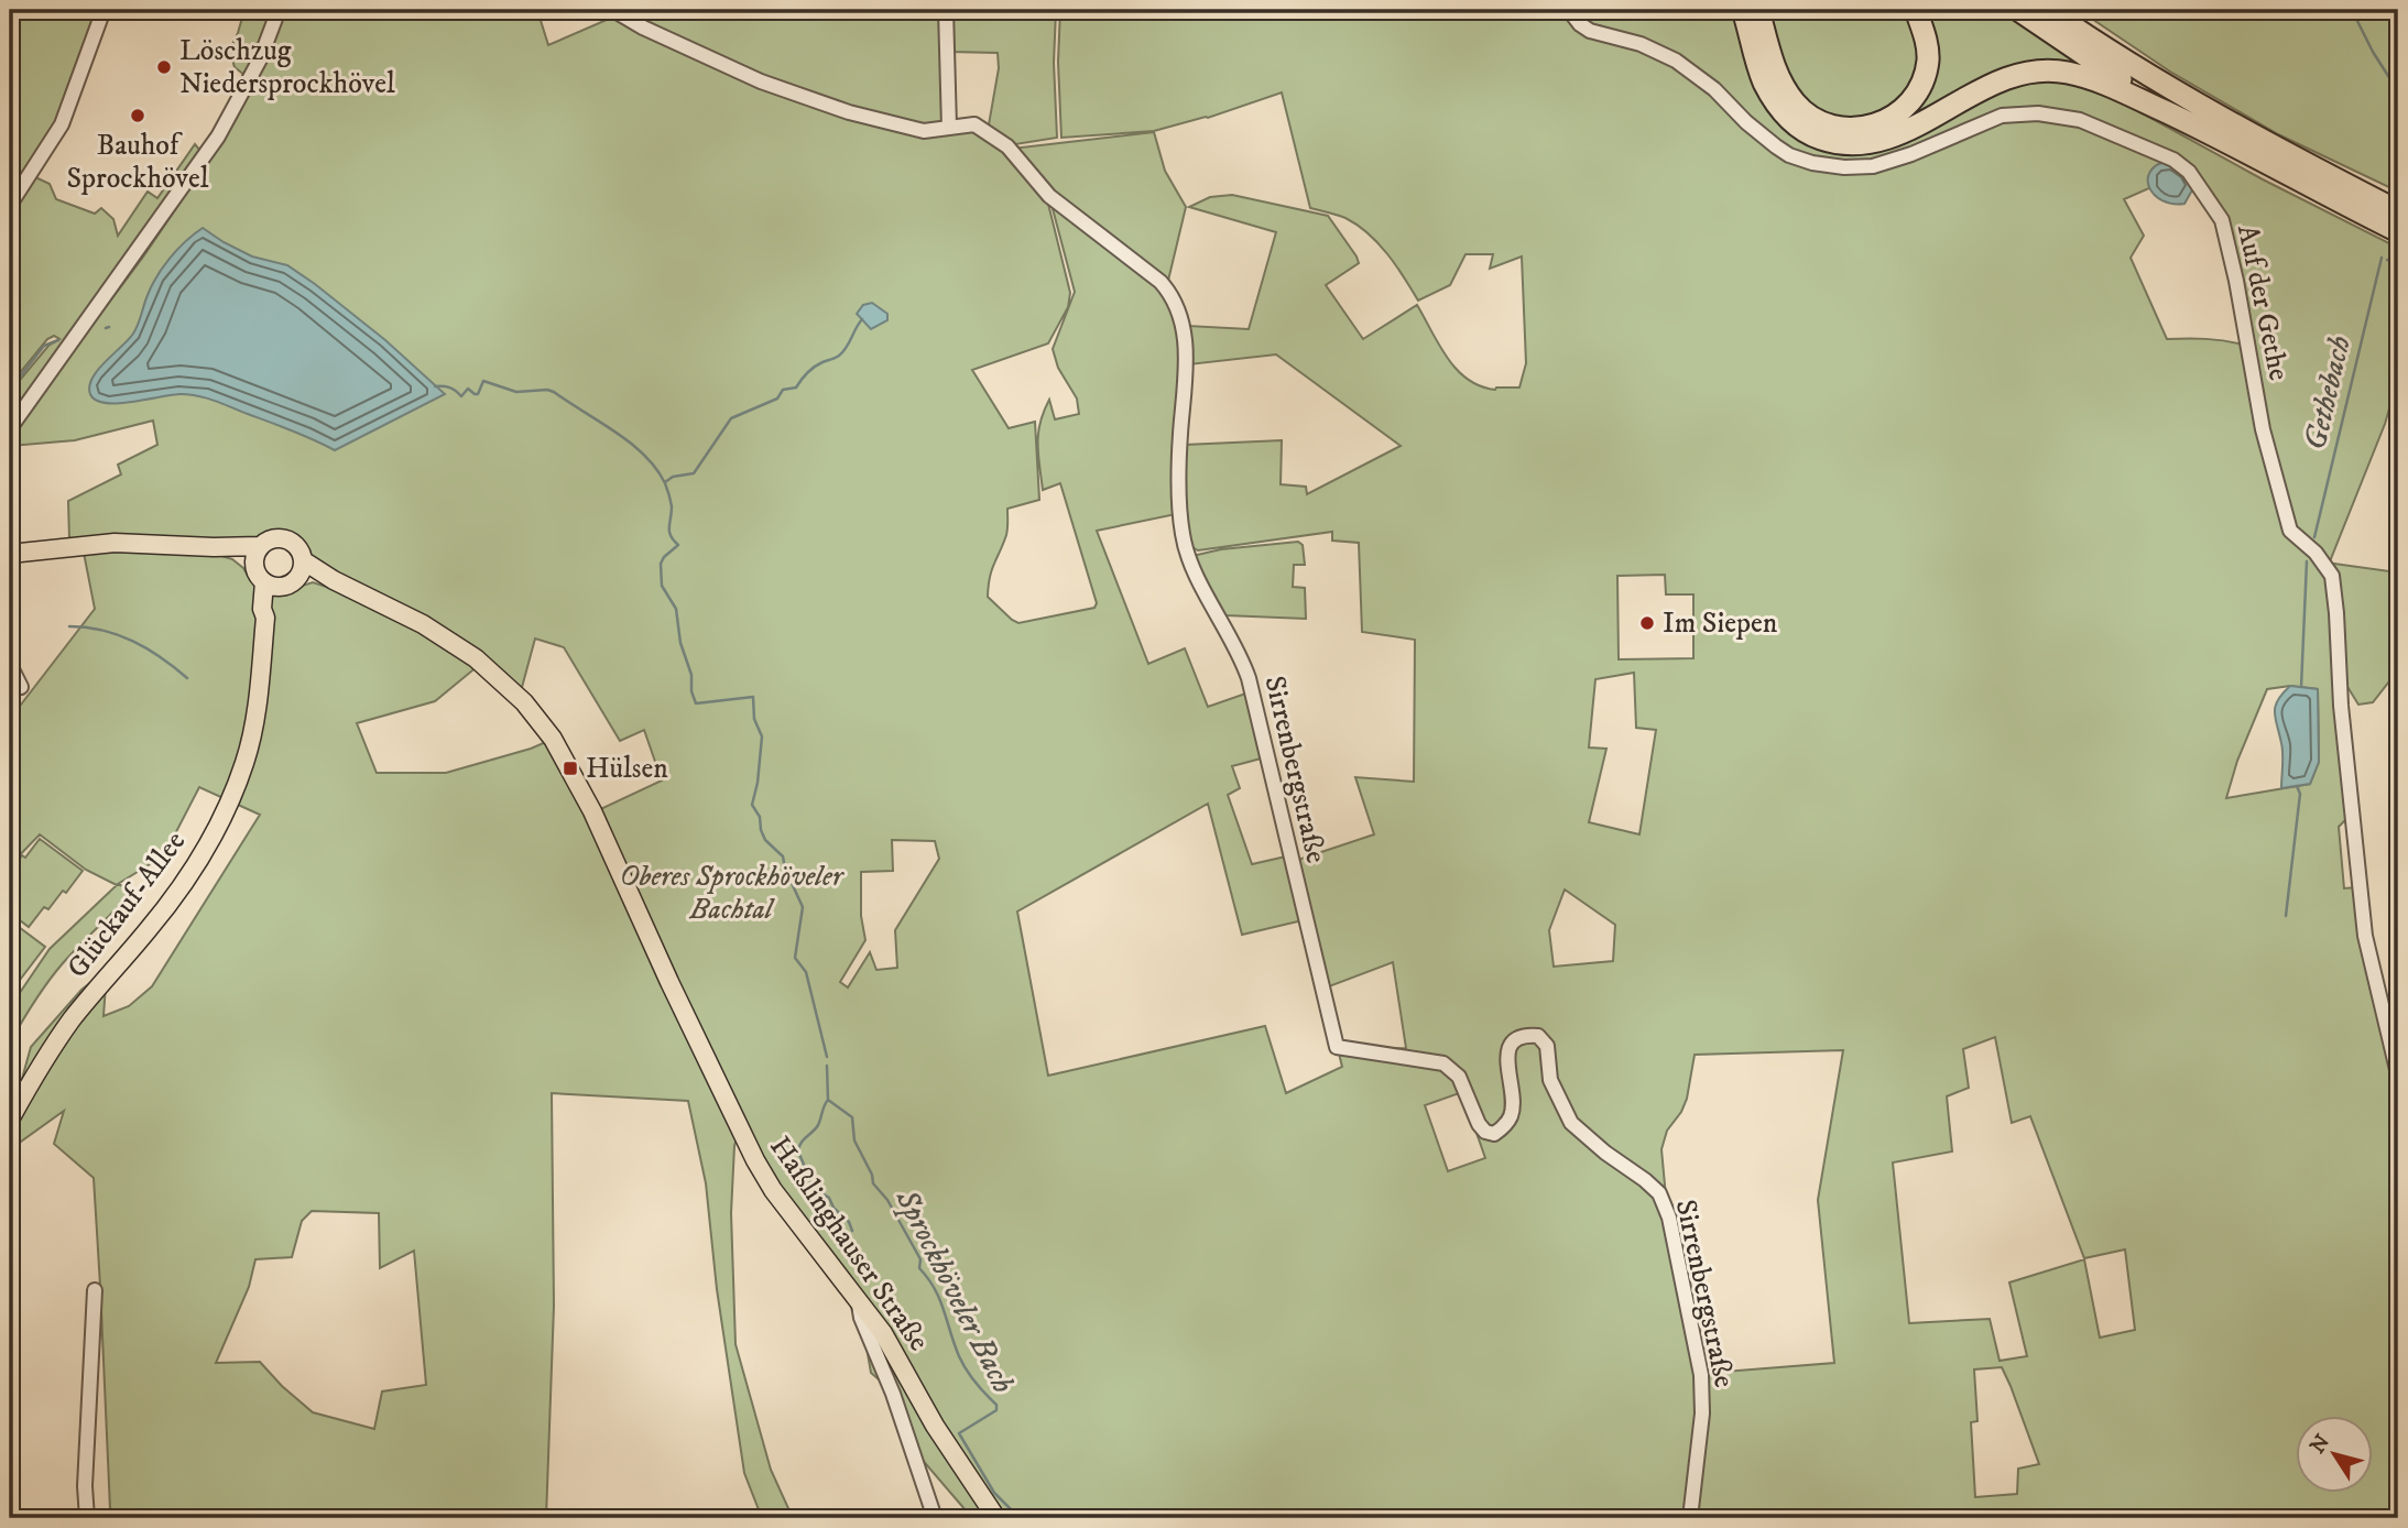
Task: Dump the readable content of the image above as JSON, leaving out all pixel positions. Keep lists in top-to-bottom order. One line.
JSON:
{"streets":{"main road":["Glückauf-Allee","Haßlinghauser Straße"],"street":["Auf der Gethe","Sirrenbergstraße"]},"crossings":[["Glückauf-Allee","Haßlinghauser Straße"]],"water":["Gethebach","Sprockhöveler Bach"],"parks":["Oberes Sprockhöveler Bachtal"],"places":{"other":["Löschzug Niedersprockhövel","Bauhof Sprockhövel","Im Siepen"],"transit":["Hülsen"]},"north":"top left"}
